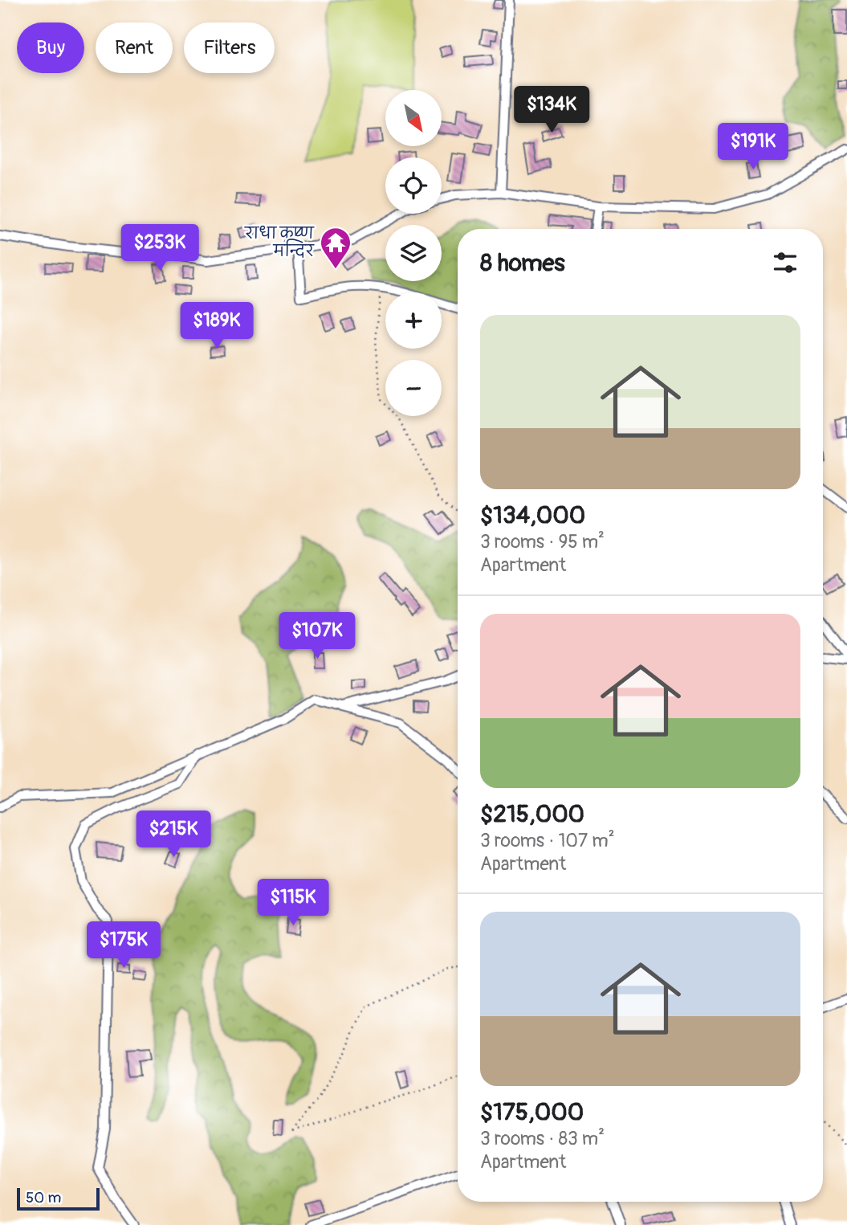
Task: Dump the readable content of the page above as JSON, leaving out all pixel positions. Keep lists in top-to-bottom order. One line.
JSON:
{"places":{"temple":["राधा कृष्ण मन्दिर"]},"scale_bar":"50 m","north":"bottom right","page":{"chip":["Buy","Rent","Filters"],"price":["$134K","$191K","$253K","$189K","$107K","$215K","$115K","$175K"],"map_buttons":["+","−"],"heading":"8 homes","list":[{"name":"$134,000","note":"3 rooms · 95 m² · Apartment"},{"name":"$215,000","note":"3 rooms · 107 m² · Apartment"},{"name":"$175,000","note":"3 rooms · 83 m² · Apartment"}],"scale":"50 m"}}
